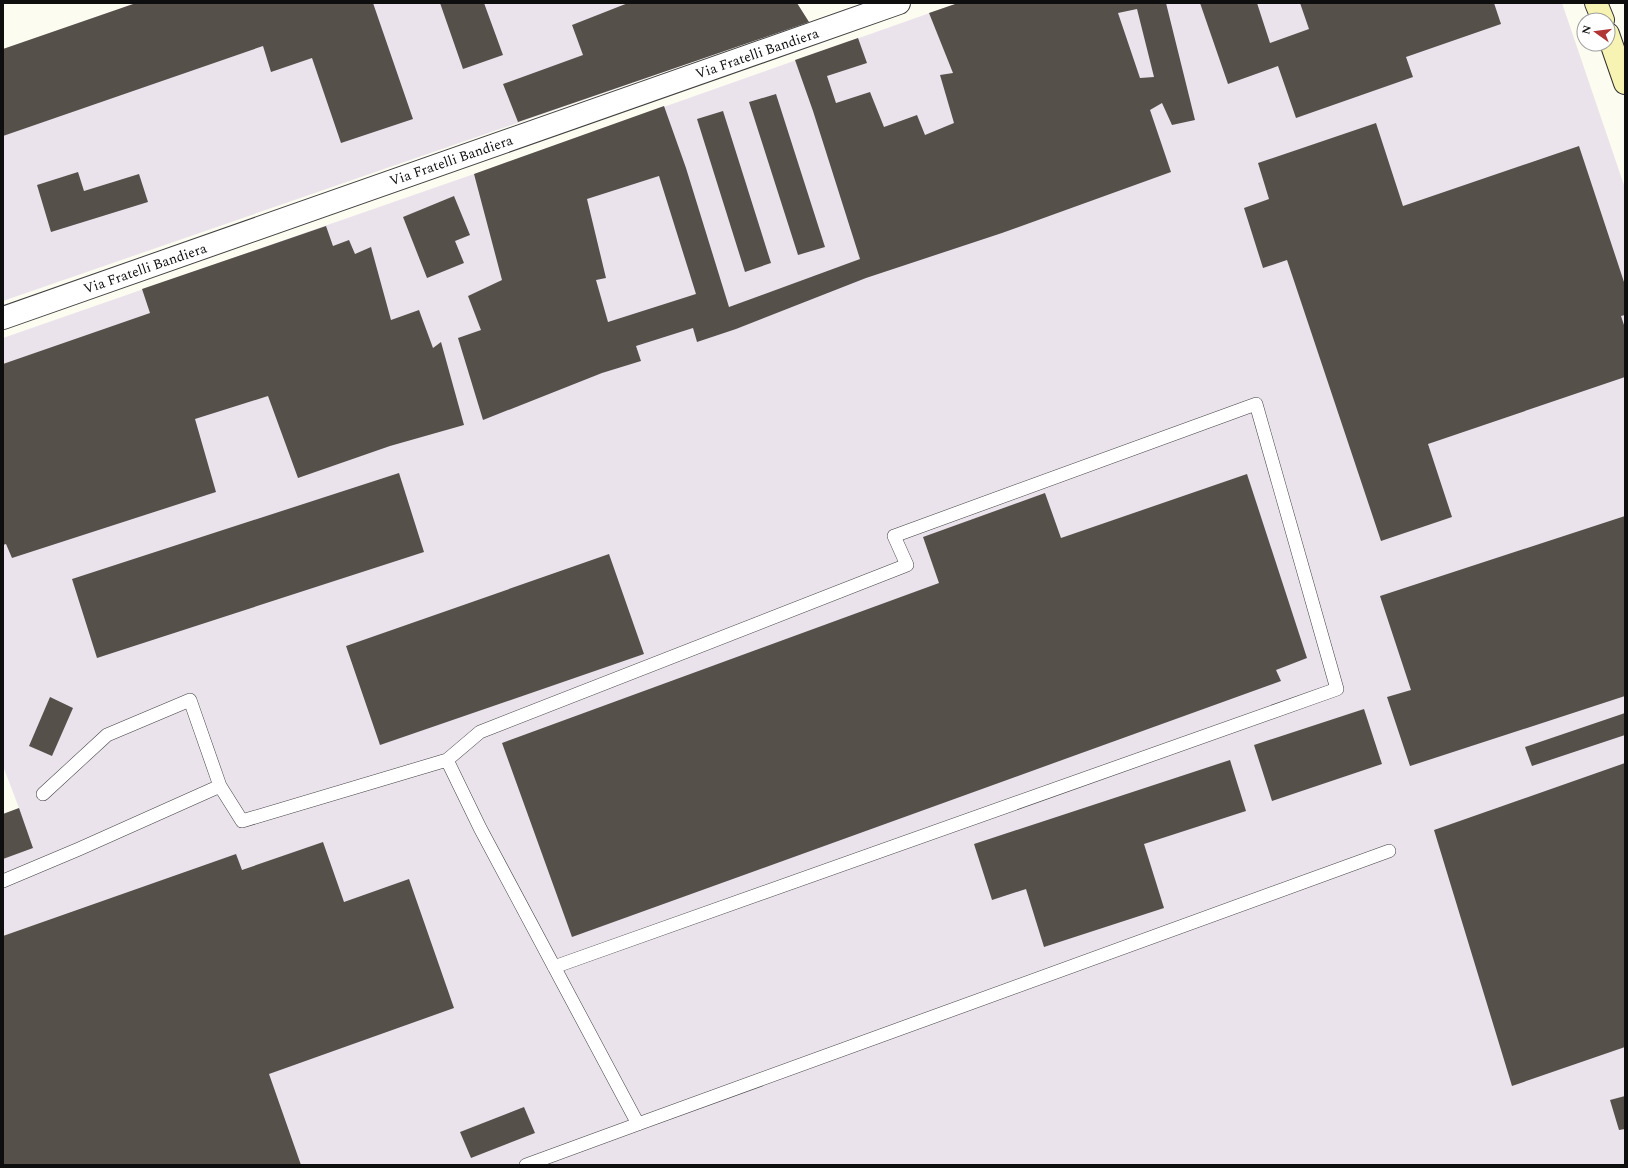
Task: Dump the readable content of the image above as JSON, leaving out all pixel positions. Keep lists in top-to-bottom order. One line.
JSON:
{"streets":{"street":["Via Fratelli Bandiera"]},"north":"left"}
